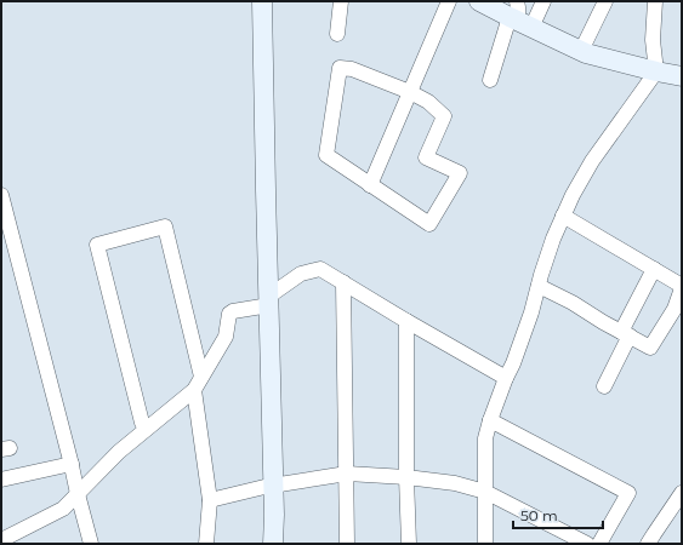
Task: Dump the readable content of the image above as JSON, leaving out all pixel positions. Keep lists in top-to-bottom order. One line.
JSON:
{"scale_bar":"50 m"}
